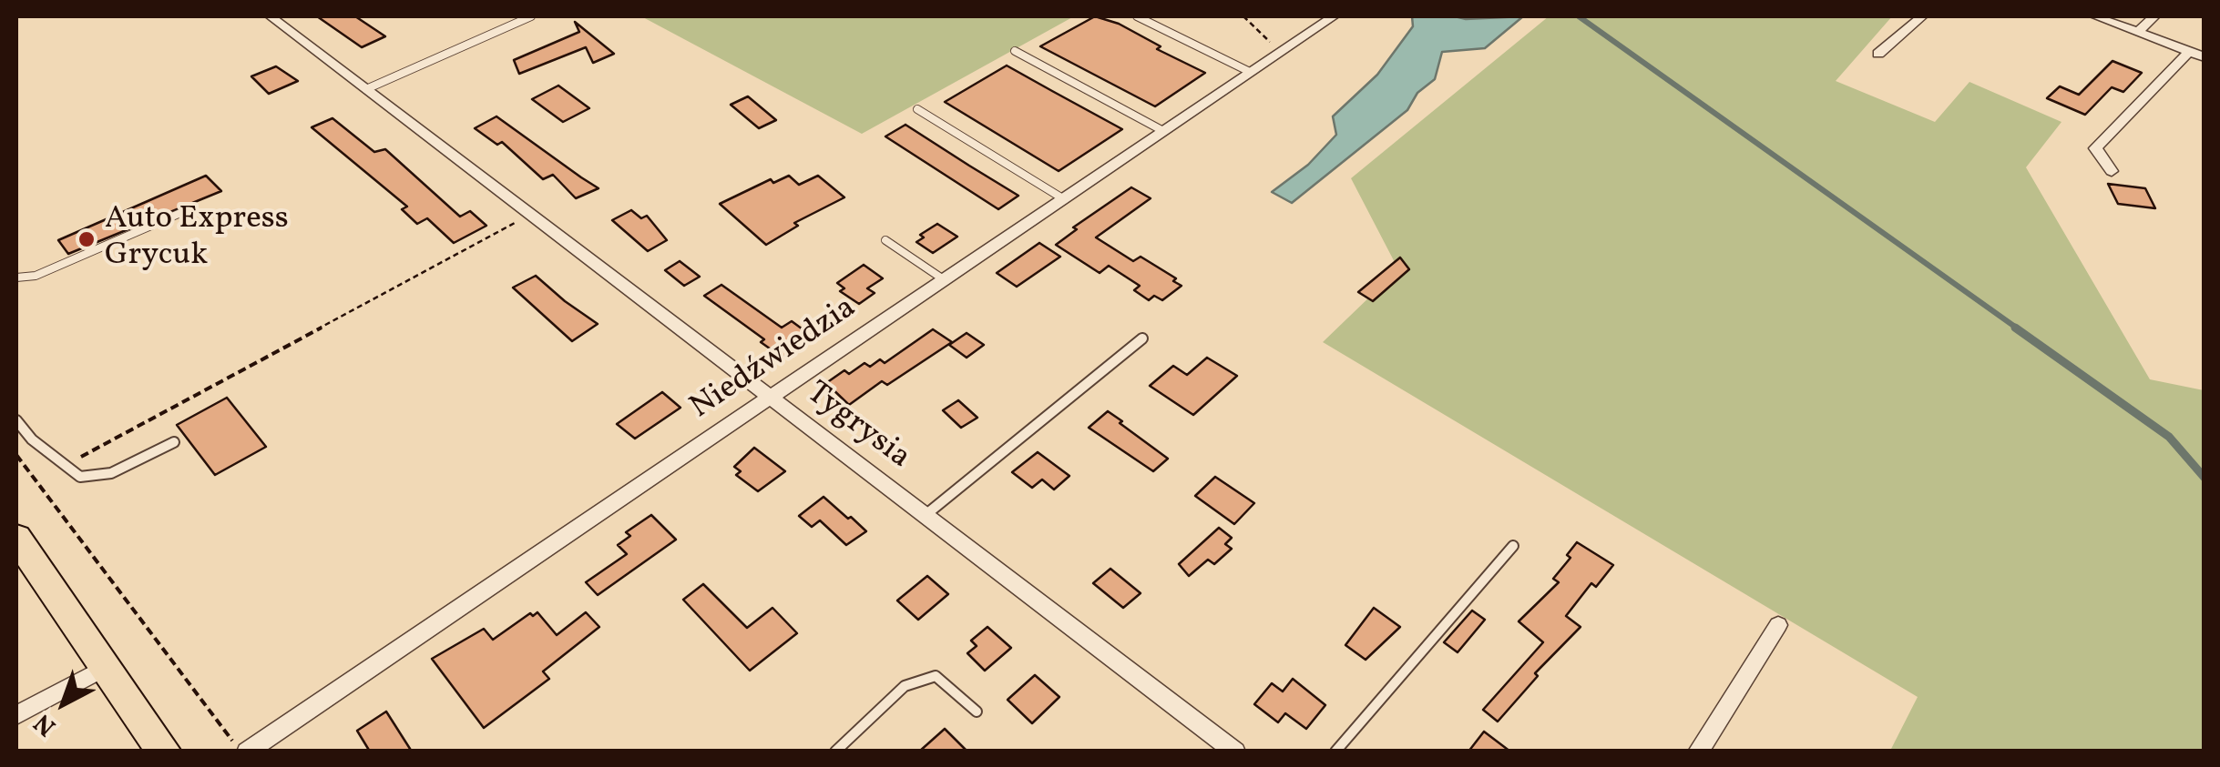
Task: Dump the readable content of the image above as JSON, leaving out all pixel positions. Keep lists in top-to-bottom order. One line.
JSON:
{"streets":{"street":["Niedźwiedzia","Tygrysia"]},"crossings":[["Niedźwiedzia","Tygrysia"]],"places":["Auto Express Grycuk"],"north":"bottom left"}
